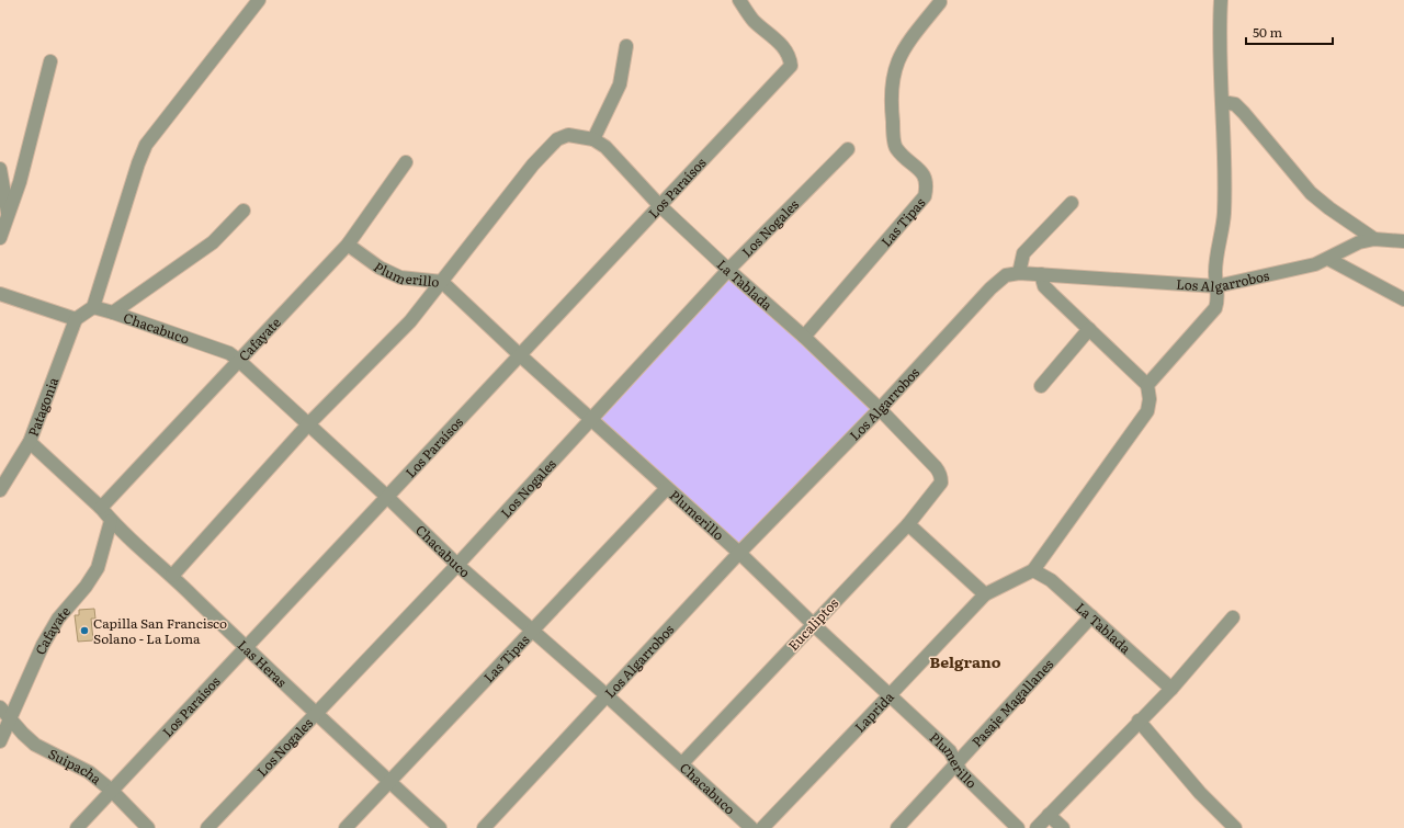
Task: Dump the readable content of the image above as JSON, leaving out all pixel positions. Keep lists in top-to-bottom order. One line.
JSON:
{"streets":{"street":["Los Paraísos","Las Tipas","Los Nogales","Plumerillo","Los Algarrobos","La Tablada","Chacabuco","Cafayate","Patagonia","Eucaliptos","Las Heras","Pasaje Magallanes","Laprida","Suipacha"]},"crossings":[["Los Paraísos","Plumerillo"],["Los Paraísos","La Tablada"],["Los Paraísos","Chacabuco"],["Los Paraísos","Las Heras"],["Los Paraísos","Suipacha"],["Las Tipas","Plumerillo"],["Las Tipas","La Tablada"],["Las Tipas","Chacabuco"],["Las Tipas","Las Heras"],["Los Nogales","Plumerillo"],["Los Nogales","La Tablada"],["Los Nogales","Chacabuco"],["Los Nogales","Las Heras"],["Plumerillo","Los Algarrobos"],["Plumerillo","La Tablada"],["Plumerillo","Cafayate"],["Plumerillo","Eucaliptos"],["Plumerillo","Pasaje Magallanes"],["Plumerillo","Laprida"],["Los Algarrobos","La Tablada"],["Los Algarrobos","Chacabuco"],["La Tablada","Chacabuco"],["La Tablada","Eucaliptos"],["La Tablada","Las Heras"],["La Tablada","Pasaje Magallanes"],["Chacabuco","Cafayate"],["Chacabuco","Eucaliptos"],["Cafayate","Las Heras"],["Cafayate","Suipacha"],["Patagonia","Las Heras"]],"districts":["Belgrano"],"places":["Capilla San Francisco Solano - La Loma"],"scale_bar":"50 m"}
